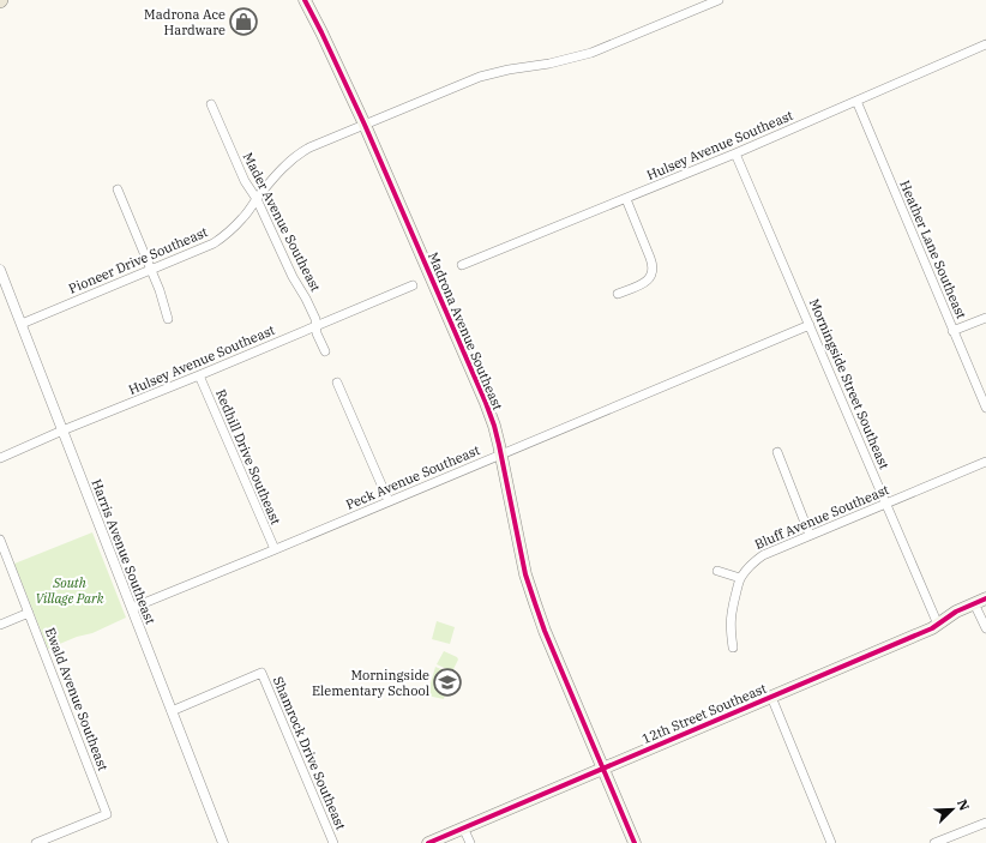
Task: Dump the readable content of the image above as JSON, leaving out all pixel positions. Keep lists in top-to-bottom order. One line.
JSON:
{"streets":{"main road":["Madrona Avenue Southeast","12th Street Southeast"],"street":["Hulsey Avenue Southeast","Mader Avenue Southeast","Heather Lane Southeast","Pioneer Drive Southeast","Morningside Street Southeast","Redhill Drive Southeast","Peck Avenue Southeast","Bluff Avenue Southeast","Harris Avenue Southeast","Ewald Avenue Southeast","Shamrock Drive Southeast"]},"crossings":[["Hulsey Avenue Southeast","Mader Avenue Southeast"],["Hulsey Avenue Southeast","Heather Lane Southeast"],["Hulsey Avenue Southeast","Morningside Street Southeast"],["Hulsey Avenue Southeast","Redhill Drive Southeast"],["Hulsey Avenue Southeast","Harris Avenue Southeast"],["Mader Avenue Southeast","Pioneer Drive Southeast"],["Pioneer Drive Southeast","Madrona Avenue Southeast"],["Pioneer Drive Southeast","Harris Avenue Southeast"],["Madrona Avenue Southeast","Peck Avenue Southeast"],["Madrona Avenue Southeast","12th Street Southeast"],["Morningside Street Southeast","Peck Avenue Southeast"],["Morningside Street Southeast","Bluff Avenue Southeast"],["Morningside Street Southeast","12th Street Southeast"],["Redhill Drive Southeast","Peck Avenue Southeast"],["Peck Avenue Southeast","Harris Avenue Southeast"],["Harris Avenue Southeast","Shamrock Drive Southeast"]],"parks":["South Village Park"],"places":{"shop":["Madrona Ace Hardware"],"school or university":["Morningside Elementary School"]},"north":"top right"}
